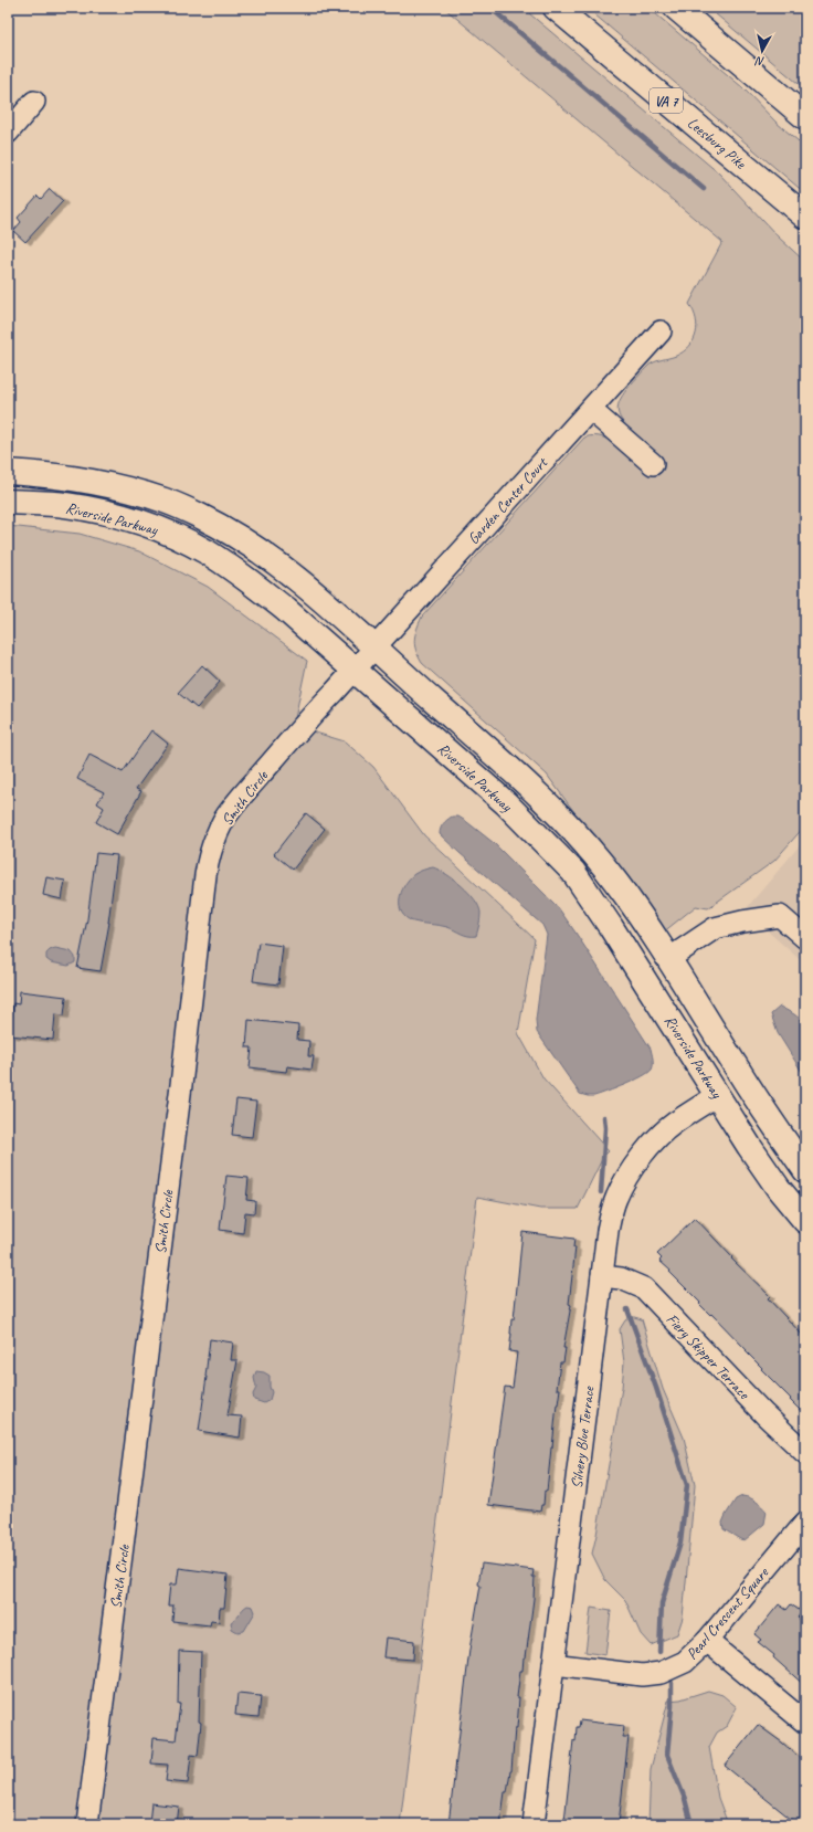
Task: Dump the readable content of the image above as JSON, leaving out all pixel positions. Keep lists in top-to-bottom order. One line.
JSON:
{"streets":{"main road":["VA 7","Leesburg Pike","Riverside Parkway"],"street":["Garden Center Court","Smith Circle","Fiery Skipper Terrace","Silvery Blue Terrace","Pearl Crescent Square"]},"crossings":[["Garden Center Court","Riverside Parkway"],["Garden Center Court","Smith Circle"],["Riverside Parkway","Smith Circle"],["Riverside Parkway","Silvery Blue Terrace"],["Fiery Skipper Terrace","Silvery Blue Terrace"],["Silvery Blue Terrace","Pearl Crescent Square"]],"north":"bottom"}
